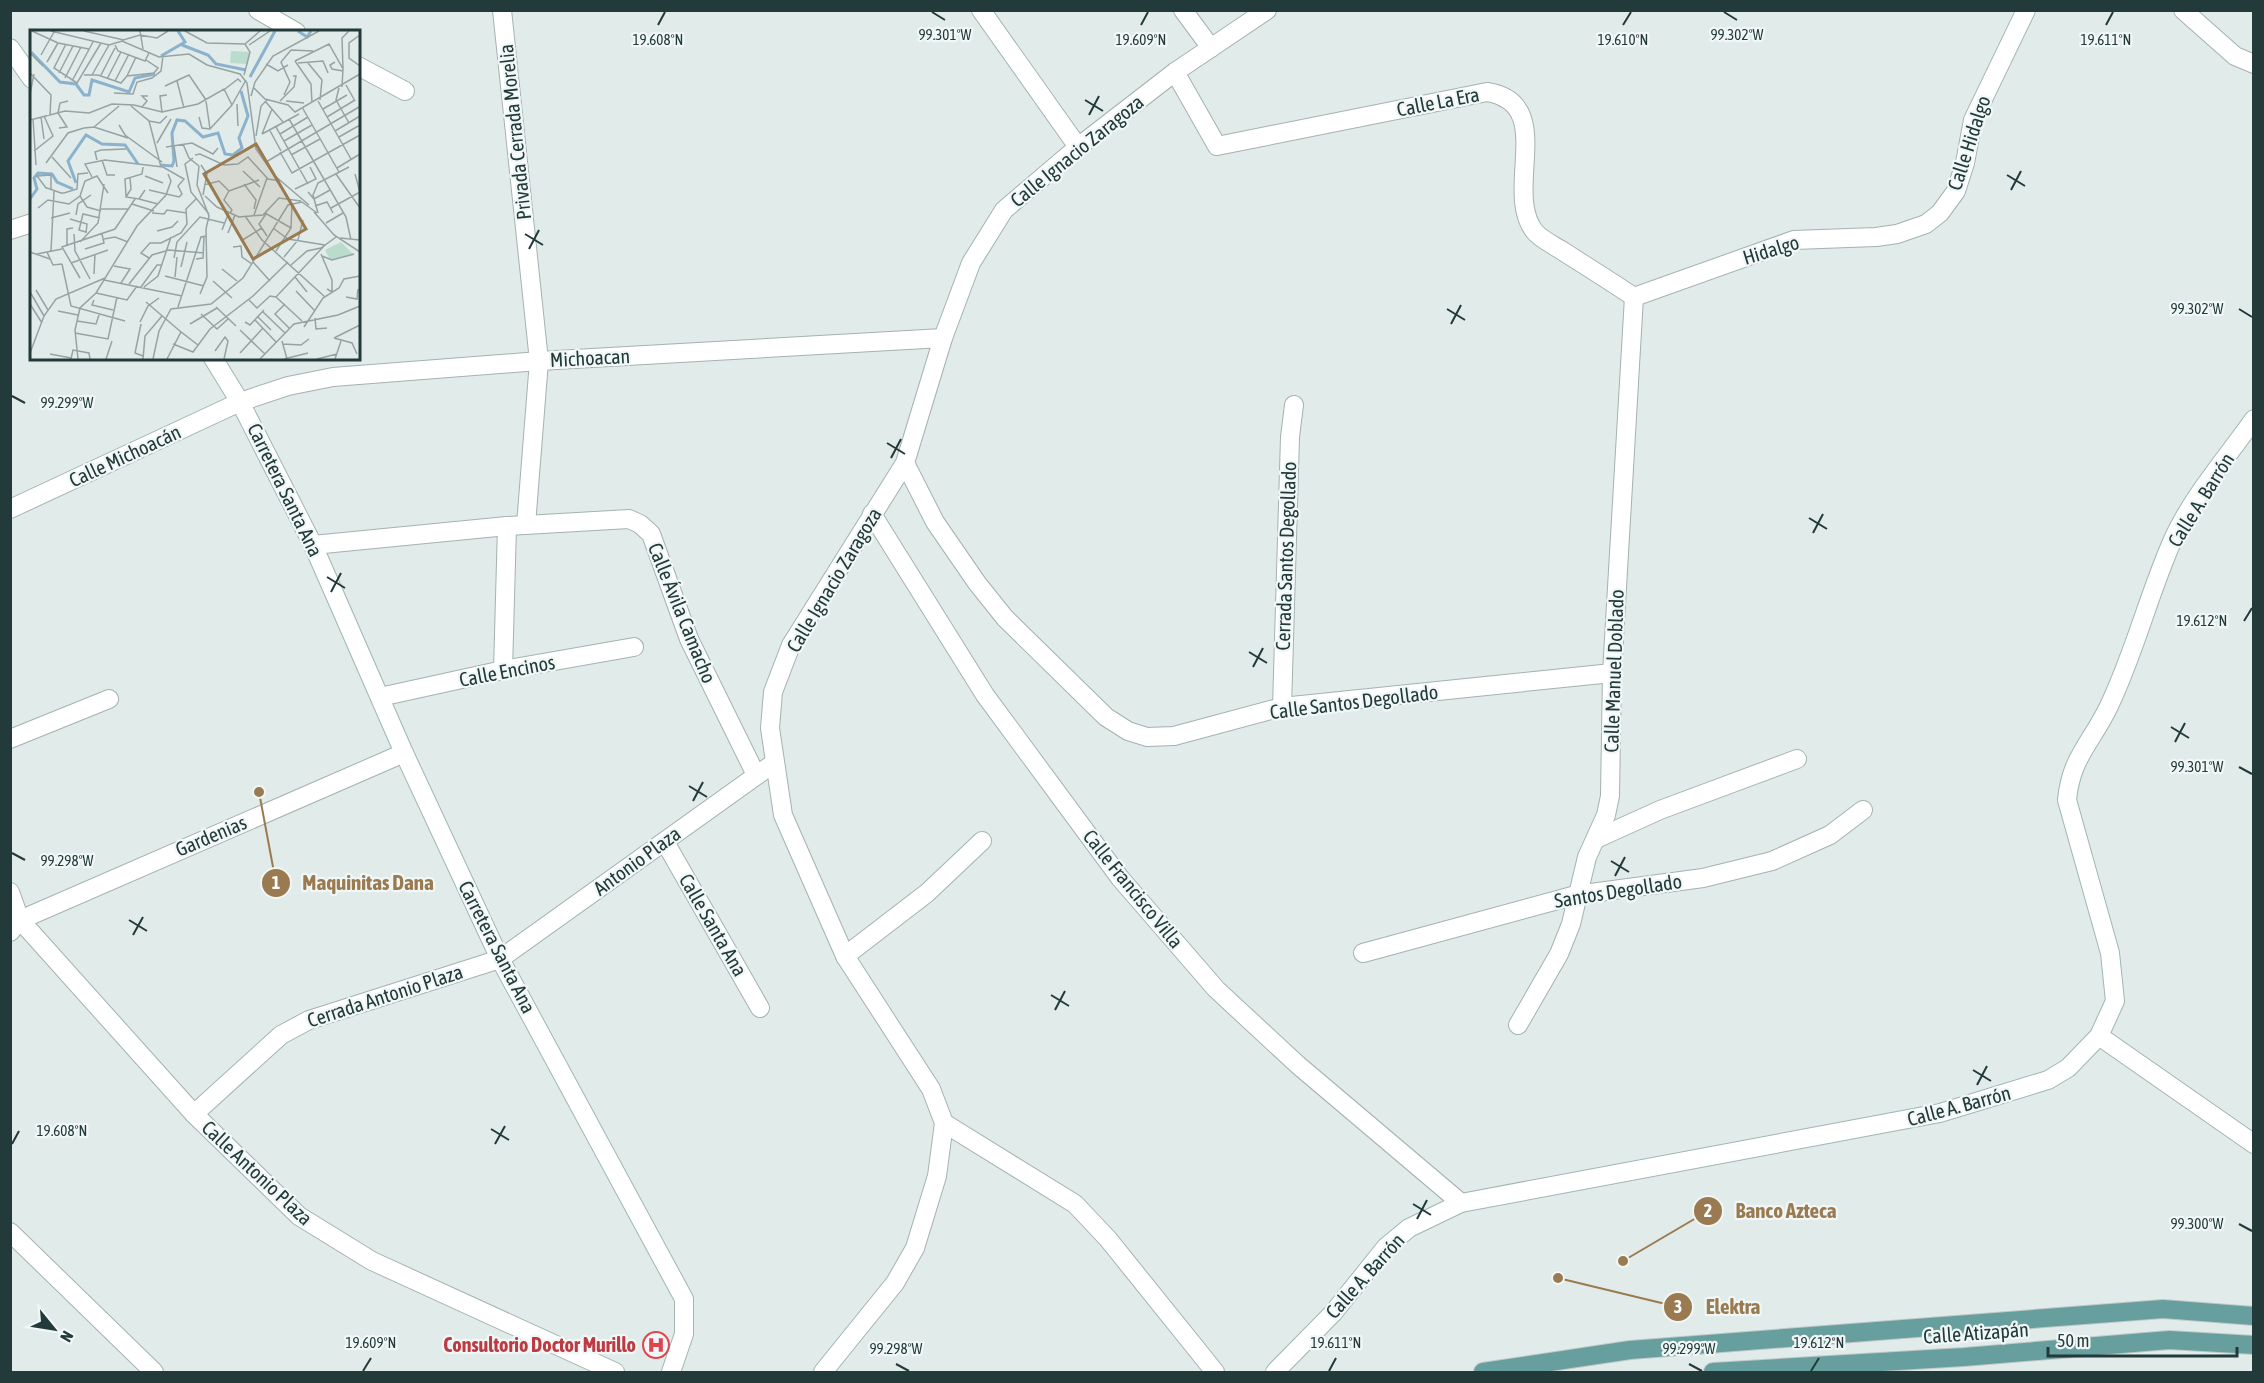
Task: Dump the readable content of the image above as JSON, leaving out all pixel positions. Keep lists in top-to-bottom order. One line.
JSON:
{"streets":{"main road":["Calle Atizapán"],"street":["Calle La Era","Privada Cerrada Morelia","Calle Hidalgo","Calle Ignacio Zaragoza","Hidalgo","Michoacan","Calle Michoacán","Carretera Santa Ana","Calle A. Barrón","Cerrada Santos Degollado","Calle Ávila Camacho","Calle Encinos","Calle Manuel Doblado","Calle Santos Degollado","Gardenias","Antonio Plaza","Calle Francisco Villa","Santos Degollado","Calle Santa Ana","Cerrada Antonio Plaza","Calle Antonio Plaza"]},"crossings":[["Calle La Era","Calle Ignacio Zaragoza"],["Calle La Era","Hidalgo"],["Calle La Era","Calle Manuel Doblado"],["Privada Cerrada Morelia","Michoacan"],["Calle Hidalgo","Hidalgo"],["Calle Ignacio Zaragoza","Michoacan"],["Calle Ignacio Zaragoza","Calle Santos Degollado"],["Calle Ignacio Zaragoza","Antonio Plaza"],["Calle Ignacio Zaragoza","Calle Francisco Villa"],["Hidalgo","Calle Manuel Doblado"],["Michoacan","Calle Michoacán"],["Michoacan","Carretera Santa Ana"],["Calle Michoacán","Carretera Santa Ana"],["Carretera Santa Ana","Calle Ávila Camacho"],["Carretera Santa Ana","Calle Encinos"],["Carretera Santa Ana","Gardenias"],["Carretera Santa Ana","Antonio Plaza"],["Carretera Santa Ana","Cerrada Antonio Plaza"],["Calle A. Barrón","Calle Francisco Villa"],["Cerrada Santos Degollado","Calle Santos Degollado"],["Calle Ávila Camacho","Antonio Plaza"],["Calle Manuel Doblado","Calle Santos Degollado"],["Calle Manuel Doblado","Santos Degollado"],["Gardenias","Calle Antonio Plaza"],["Antonio Plaza","Calle Santa Ana"],["Antonio Plaza","Cerrada Antonio Plaza"],["Cerrada Antonio Plaza","Calle Antonio Plaza"]],"places":{"other":["Maquinitas Dana","Banco Azteca","Elektra"],"hospital":["Consultorio Doctor Murillo"]},"scale_bar":"50 m","north":"bottom right","coordinates":["99.301°W","99.302°W","19.608°N","19.609°N","19.610°N","19.611°N","99.299°W","19.612°N","99.298°W","99.300°W"]}
